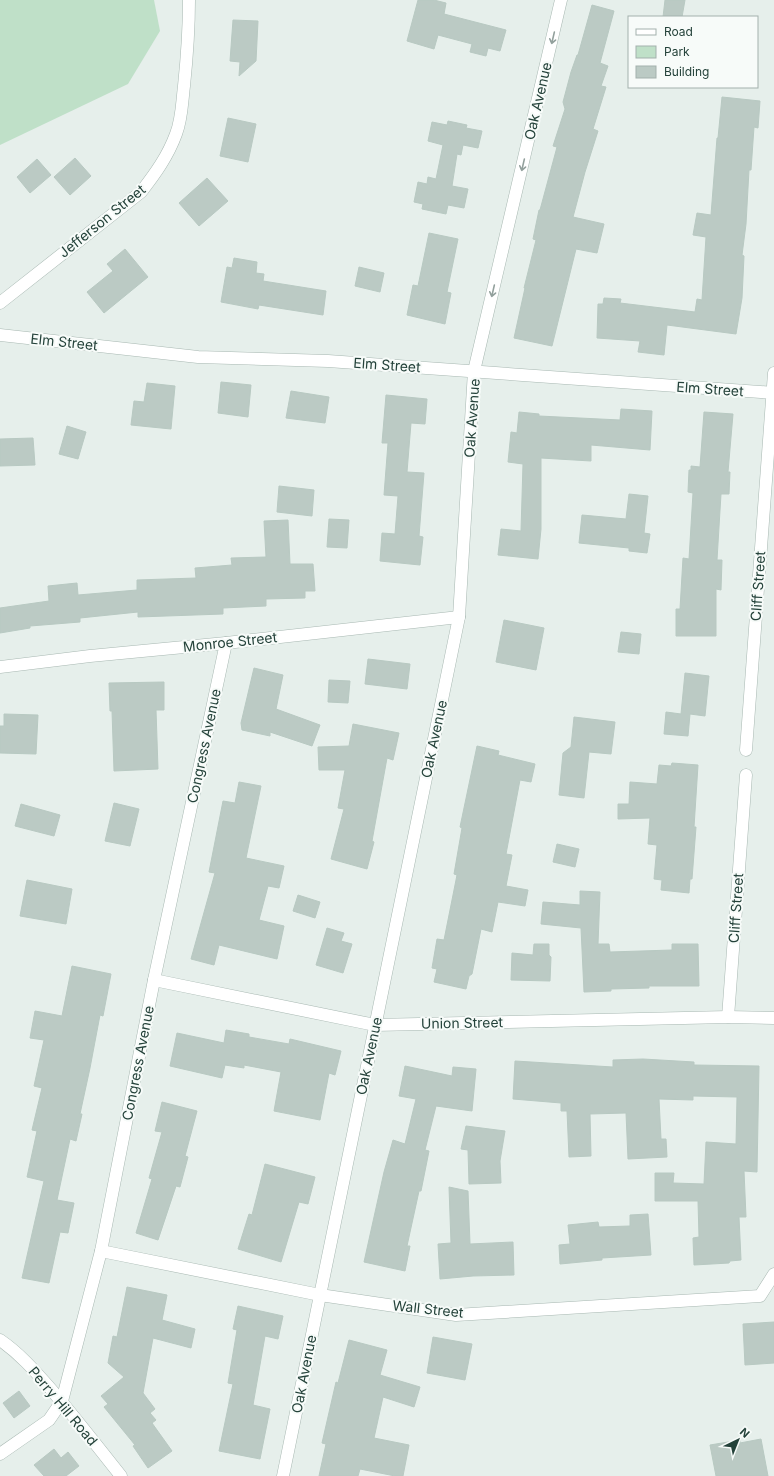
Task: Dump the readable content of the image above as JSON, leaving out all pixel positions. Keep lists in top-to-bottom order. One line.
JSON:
{"streets":{"street":["Oak Avenue","Jefferson Street","Elm Street","Cliff Street","Monroe Street","Congress Avenue","Union Street","Wall Street","Perry Hill Road"]},"crossings":[["Oak Avenue","Elm Street"],["Oak Avenue","Monroe Street"],["Oak Avenue","Union Street"],["Oak Avenue","Wall Street"],["Elm Street","Cliff Street"],["Cliff Street","Union Street"],["Monroe Street","Congress Avenue"],["Congress Avenue","Union Street"],["Congress Avenue","Wall Street"],["Congress Avenue","Perry Hill Road"]],"legend":["Road","Park","Building"],"north":"top right"}
